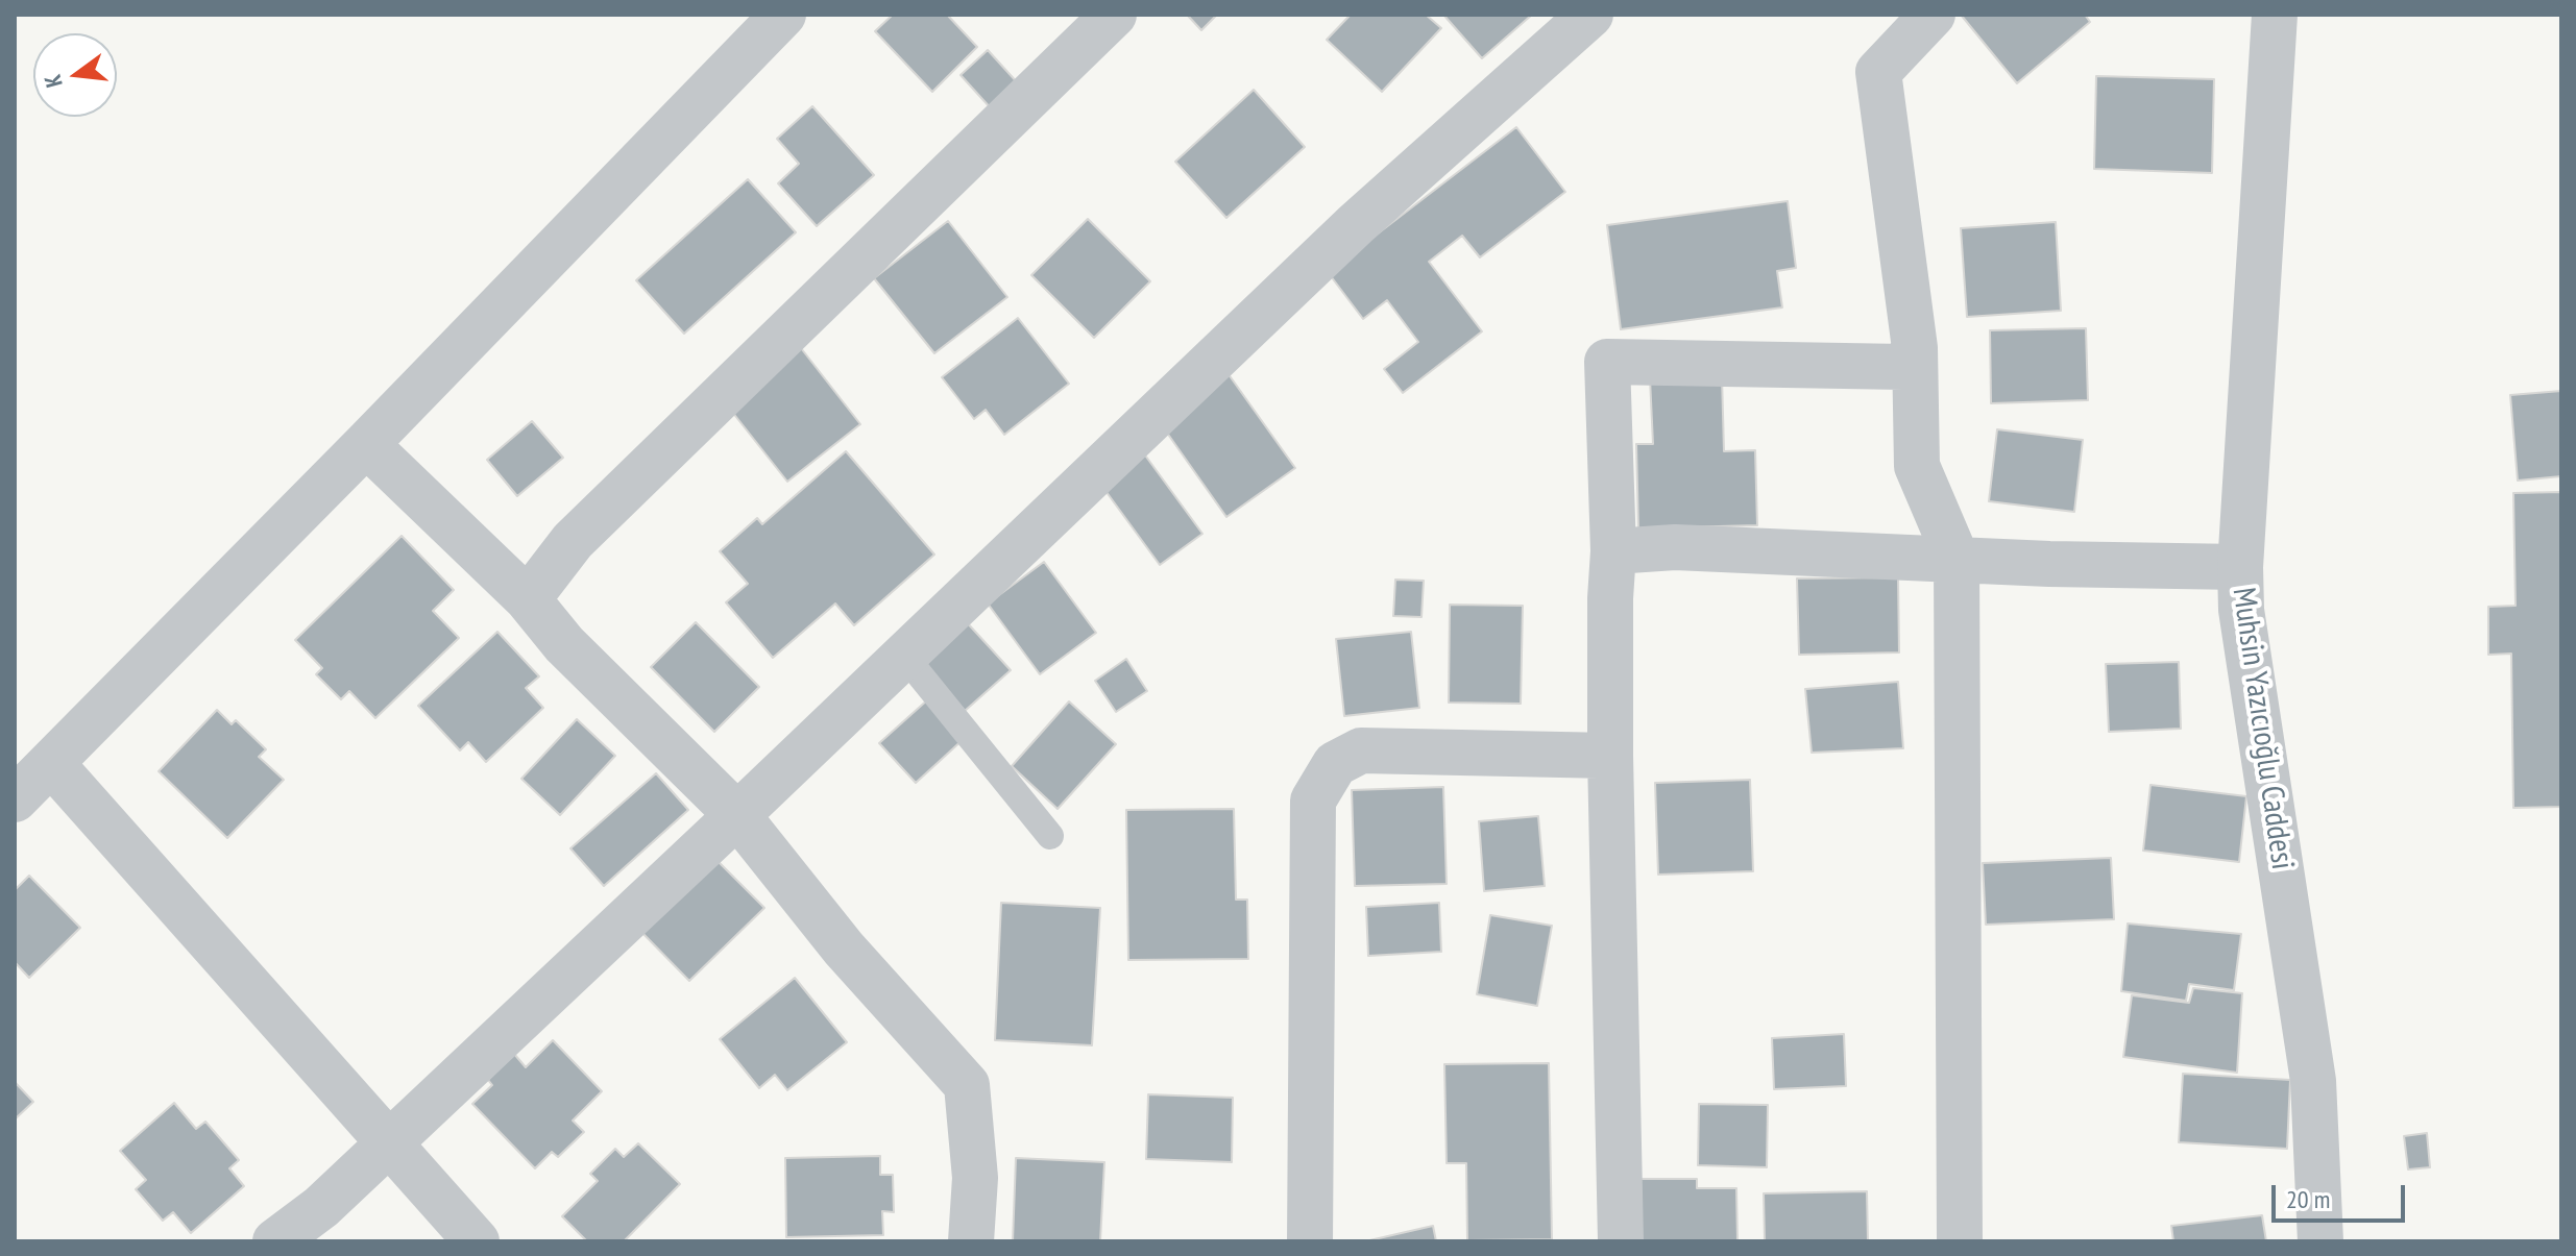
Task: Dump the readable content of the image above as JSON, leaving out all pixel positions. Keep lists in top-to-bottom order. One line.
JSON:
{"streets":{"street":["Muhsin Yazıcıoğlu Caddesi"]},"scale_bar":"20 m","north":"left"}
